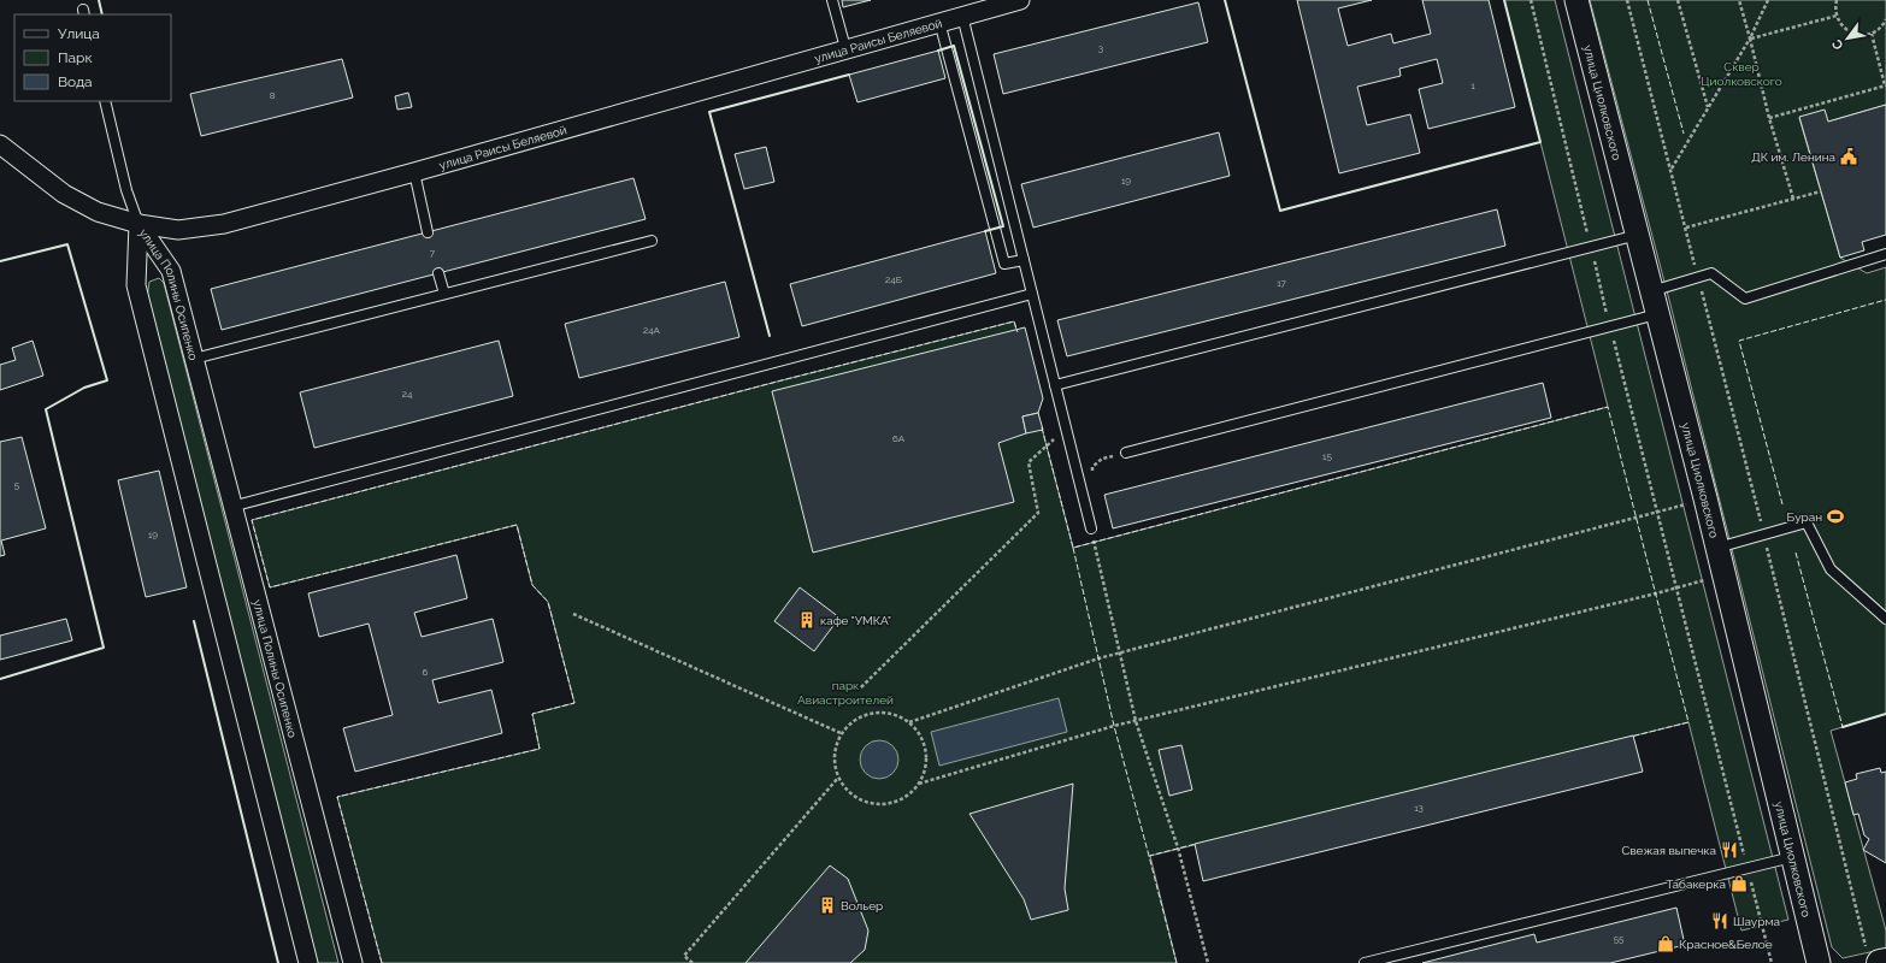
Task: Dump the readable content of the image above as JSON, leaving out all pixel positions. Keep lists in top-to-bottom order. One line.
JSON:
{"streets":{"street":["улица Раисы Беляевой","улица Циолковского","улица Полины Осипенко"]},"crossings":[["улица Раисы Беляевой","улица Полины Осипенко"]],"parks":["Сквер Циолковского","парк Авиастроителей"],"places":{"public building":["ДК им. Ленина"],"sports":["Буран"],"building":["кафе \"УМКА\"","Вольер"],"restaurant":["Свежая выпечка","Шаурма"],"shop":["Табакерка","Красное&Белое"]},"house_numbers":["3","1","8","19","7","24Б","17","24А","24","6А","15","5","19","6","13","55"],"legend":["Улица","Парк","Вода"],"north":"bottom left"}
